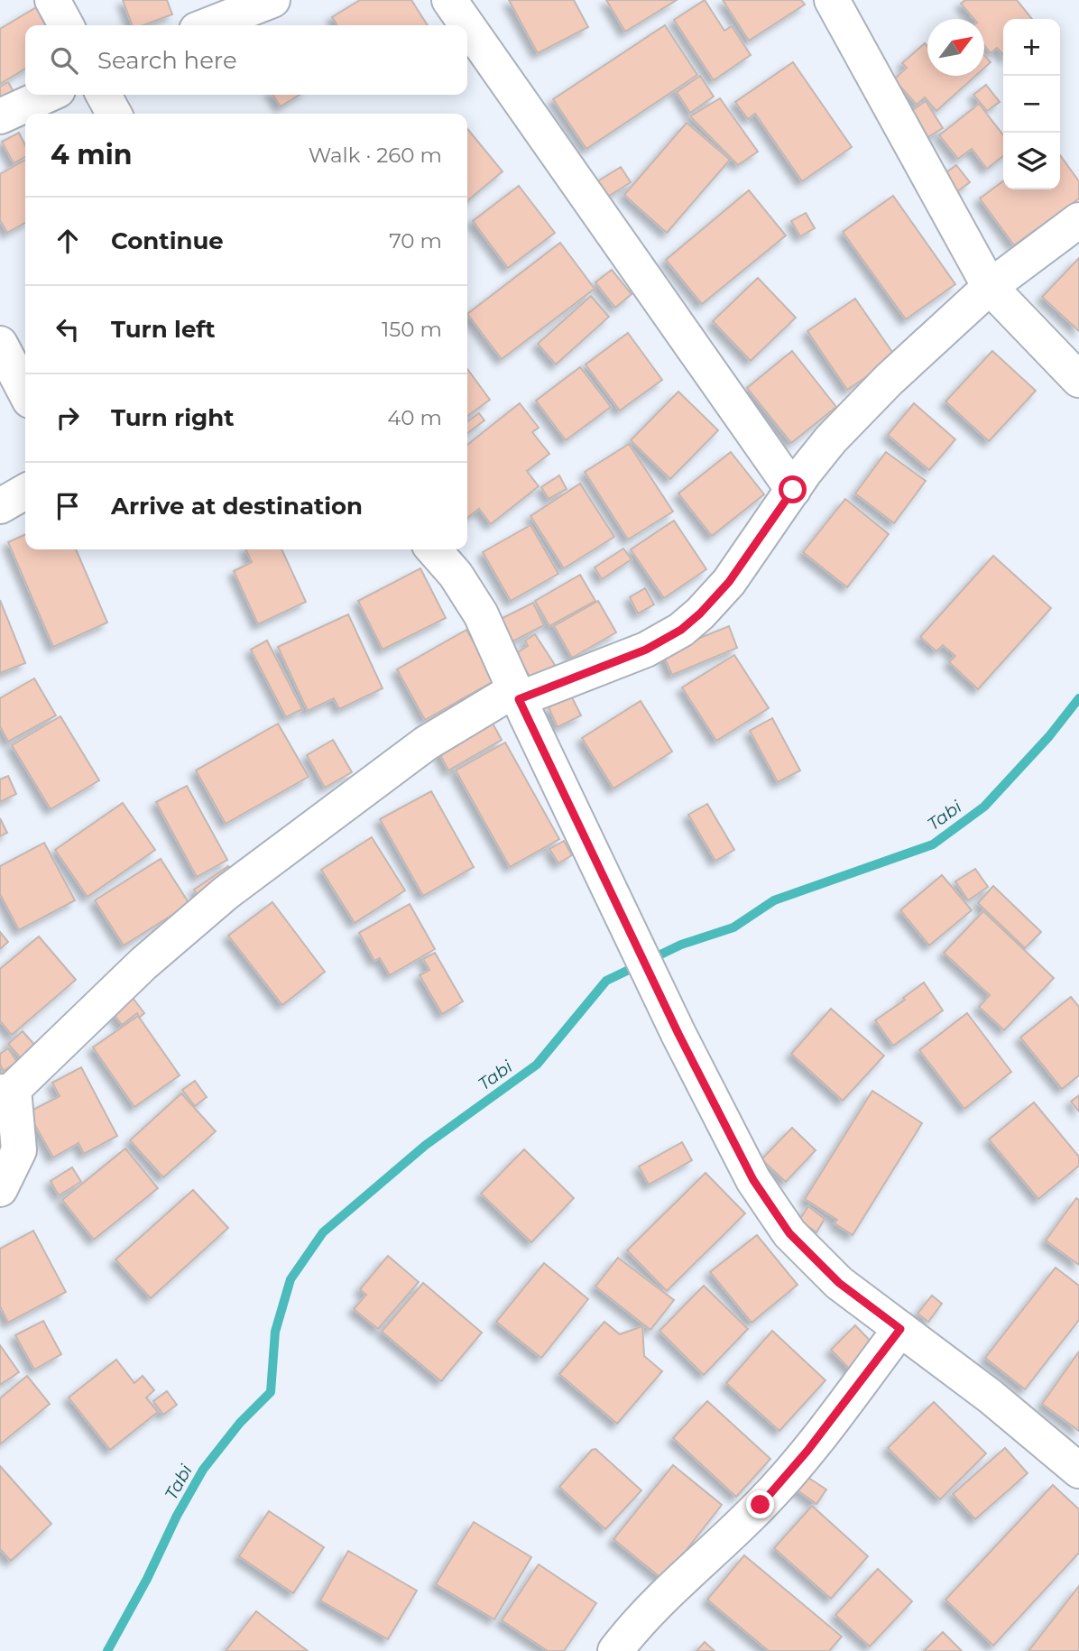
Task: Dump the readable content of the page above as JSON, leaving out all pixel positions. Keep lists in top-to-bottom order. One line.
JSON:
{"water":["Tabi"],"north":"top right","page":{"map_buttons":["+","−"],"search":"Search here","heading":["4 min","Walk · 260 m"],"list":[["Continue","70 m"],["Turn left","150 m"],["Turn right","40 m"],"Arrive at destination"]}}
